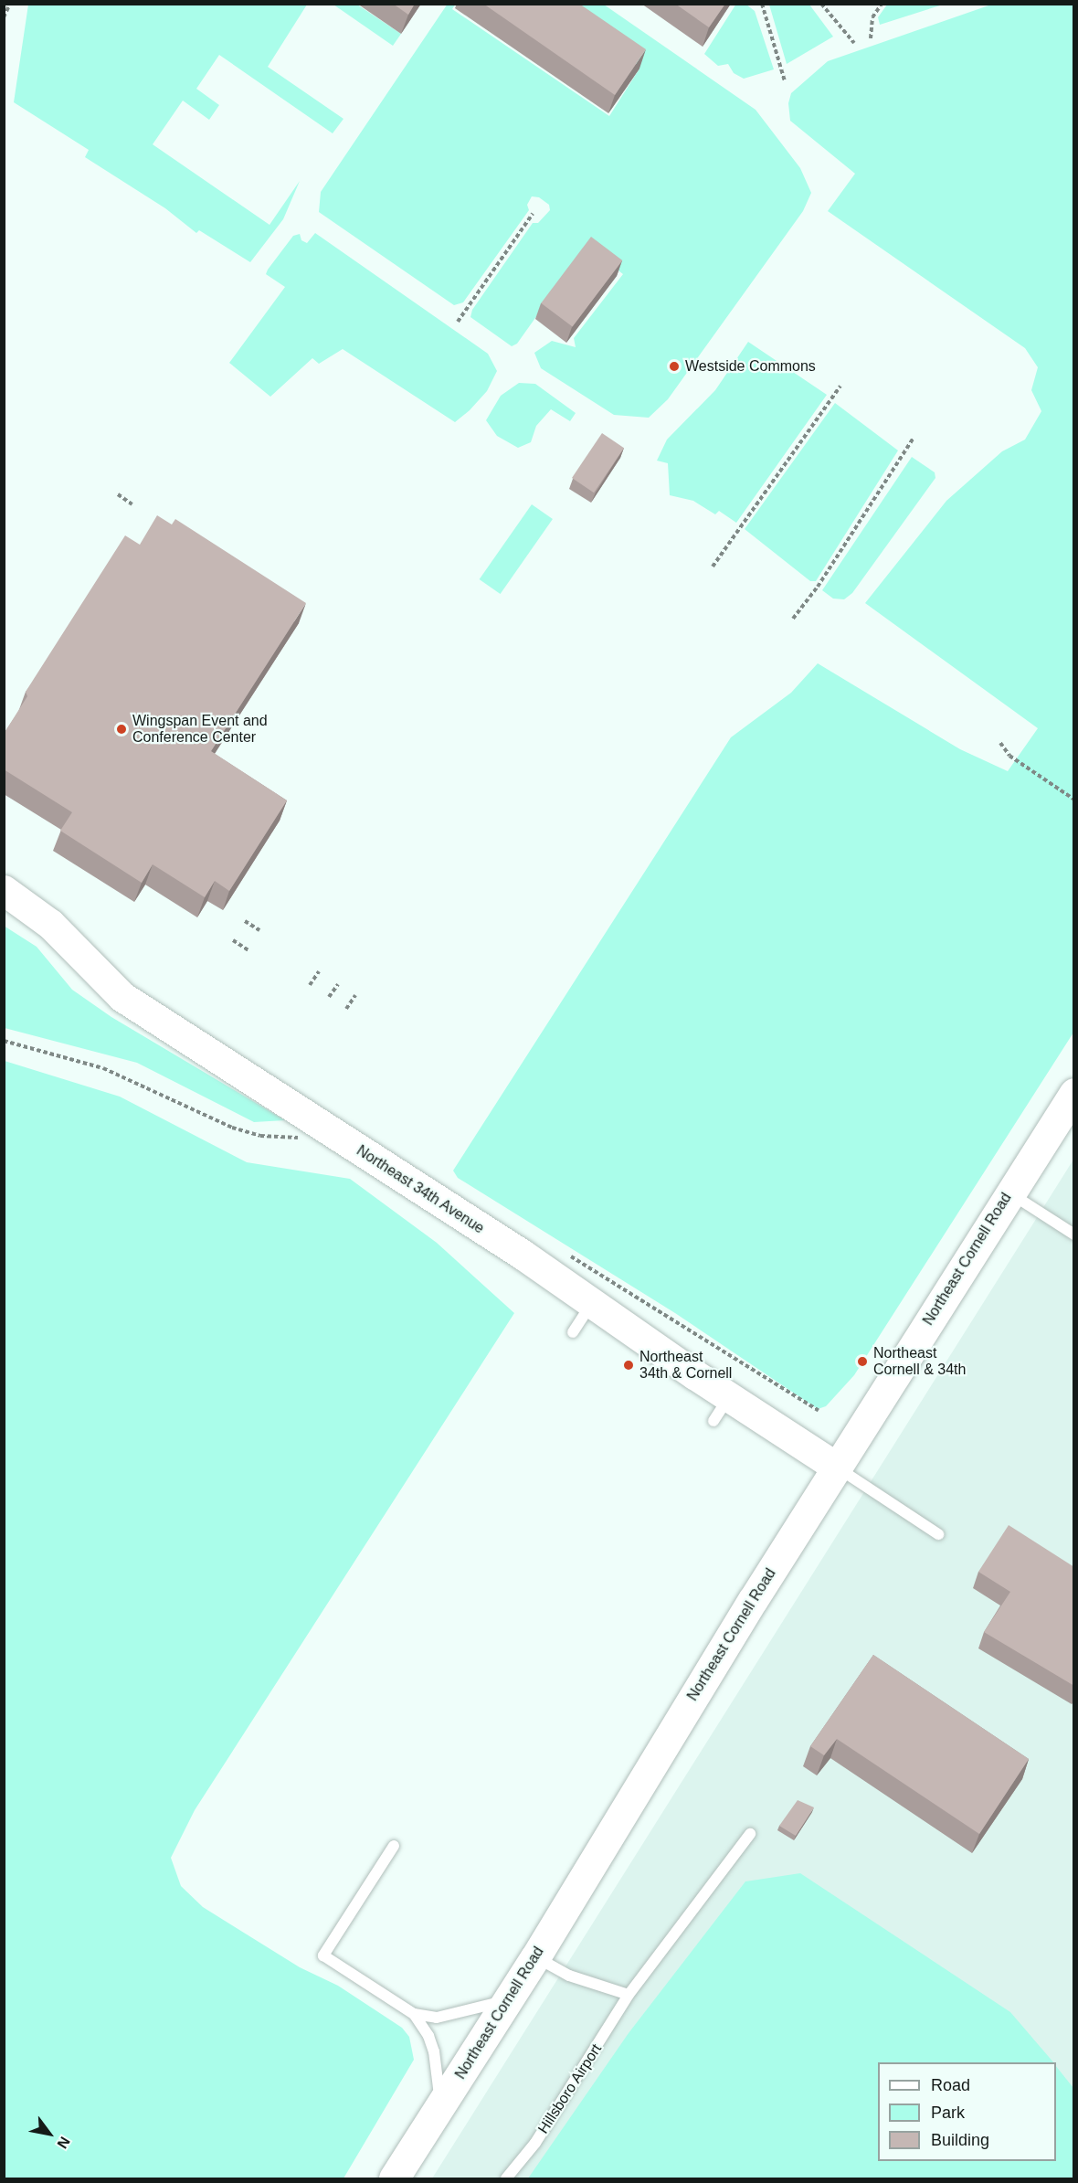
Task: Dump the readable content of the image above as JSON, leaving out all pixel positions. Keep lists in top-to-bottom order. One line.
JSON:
{"streets":{"main road":["Northeast 34th Avenue","Northeast Cornell Road"],"lane":["Hillsboro Airport"]},"crossings":[["Northeast 34th Avenue","Northeast Cornell Road"]],"places":["Westside Commons","Wingspan Event and Conference Center","Northeast Cornell & 34th","Northeast 34th & Cornell"],"legend":["Road","Park","Building"],"north":"bottom right"}
